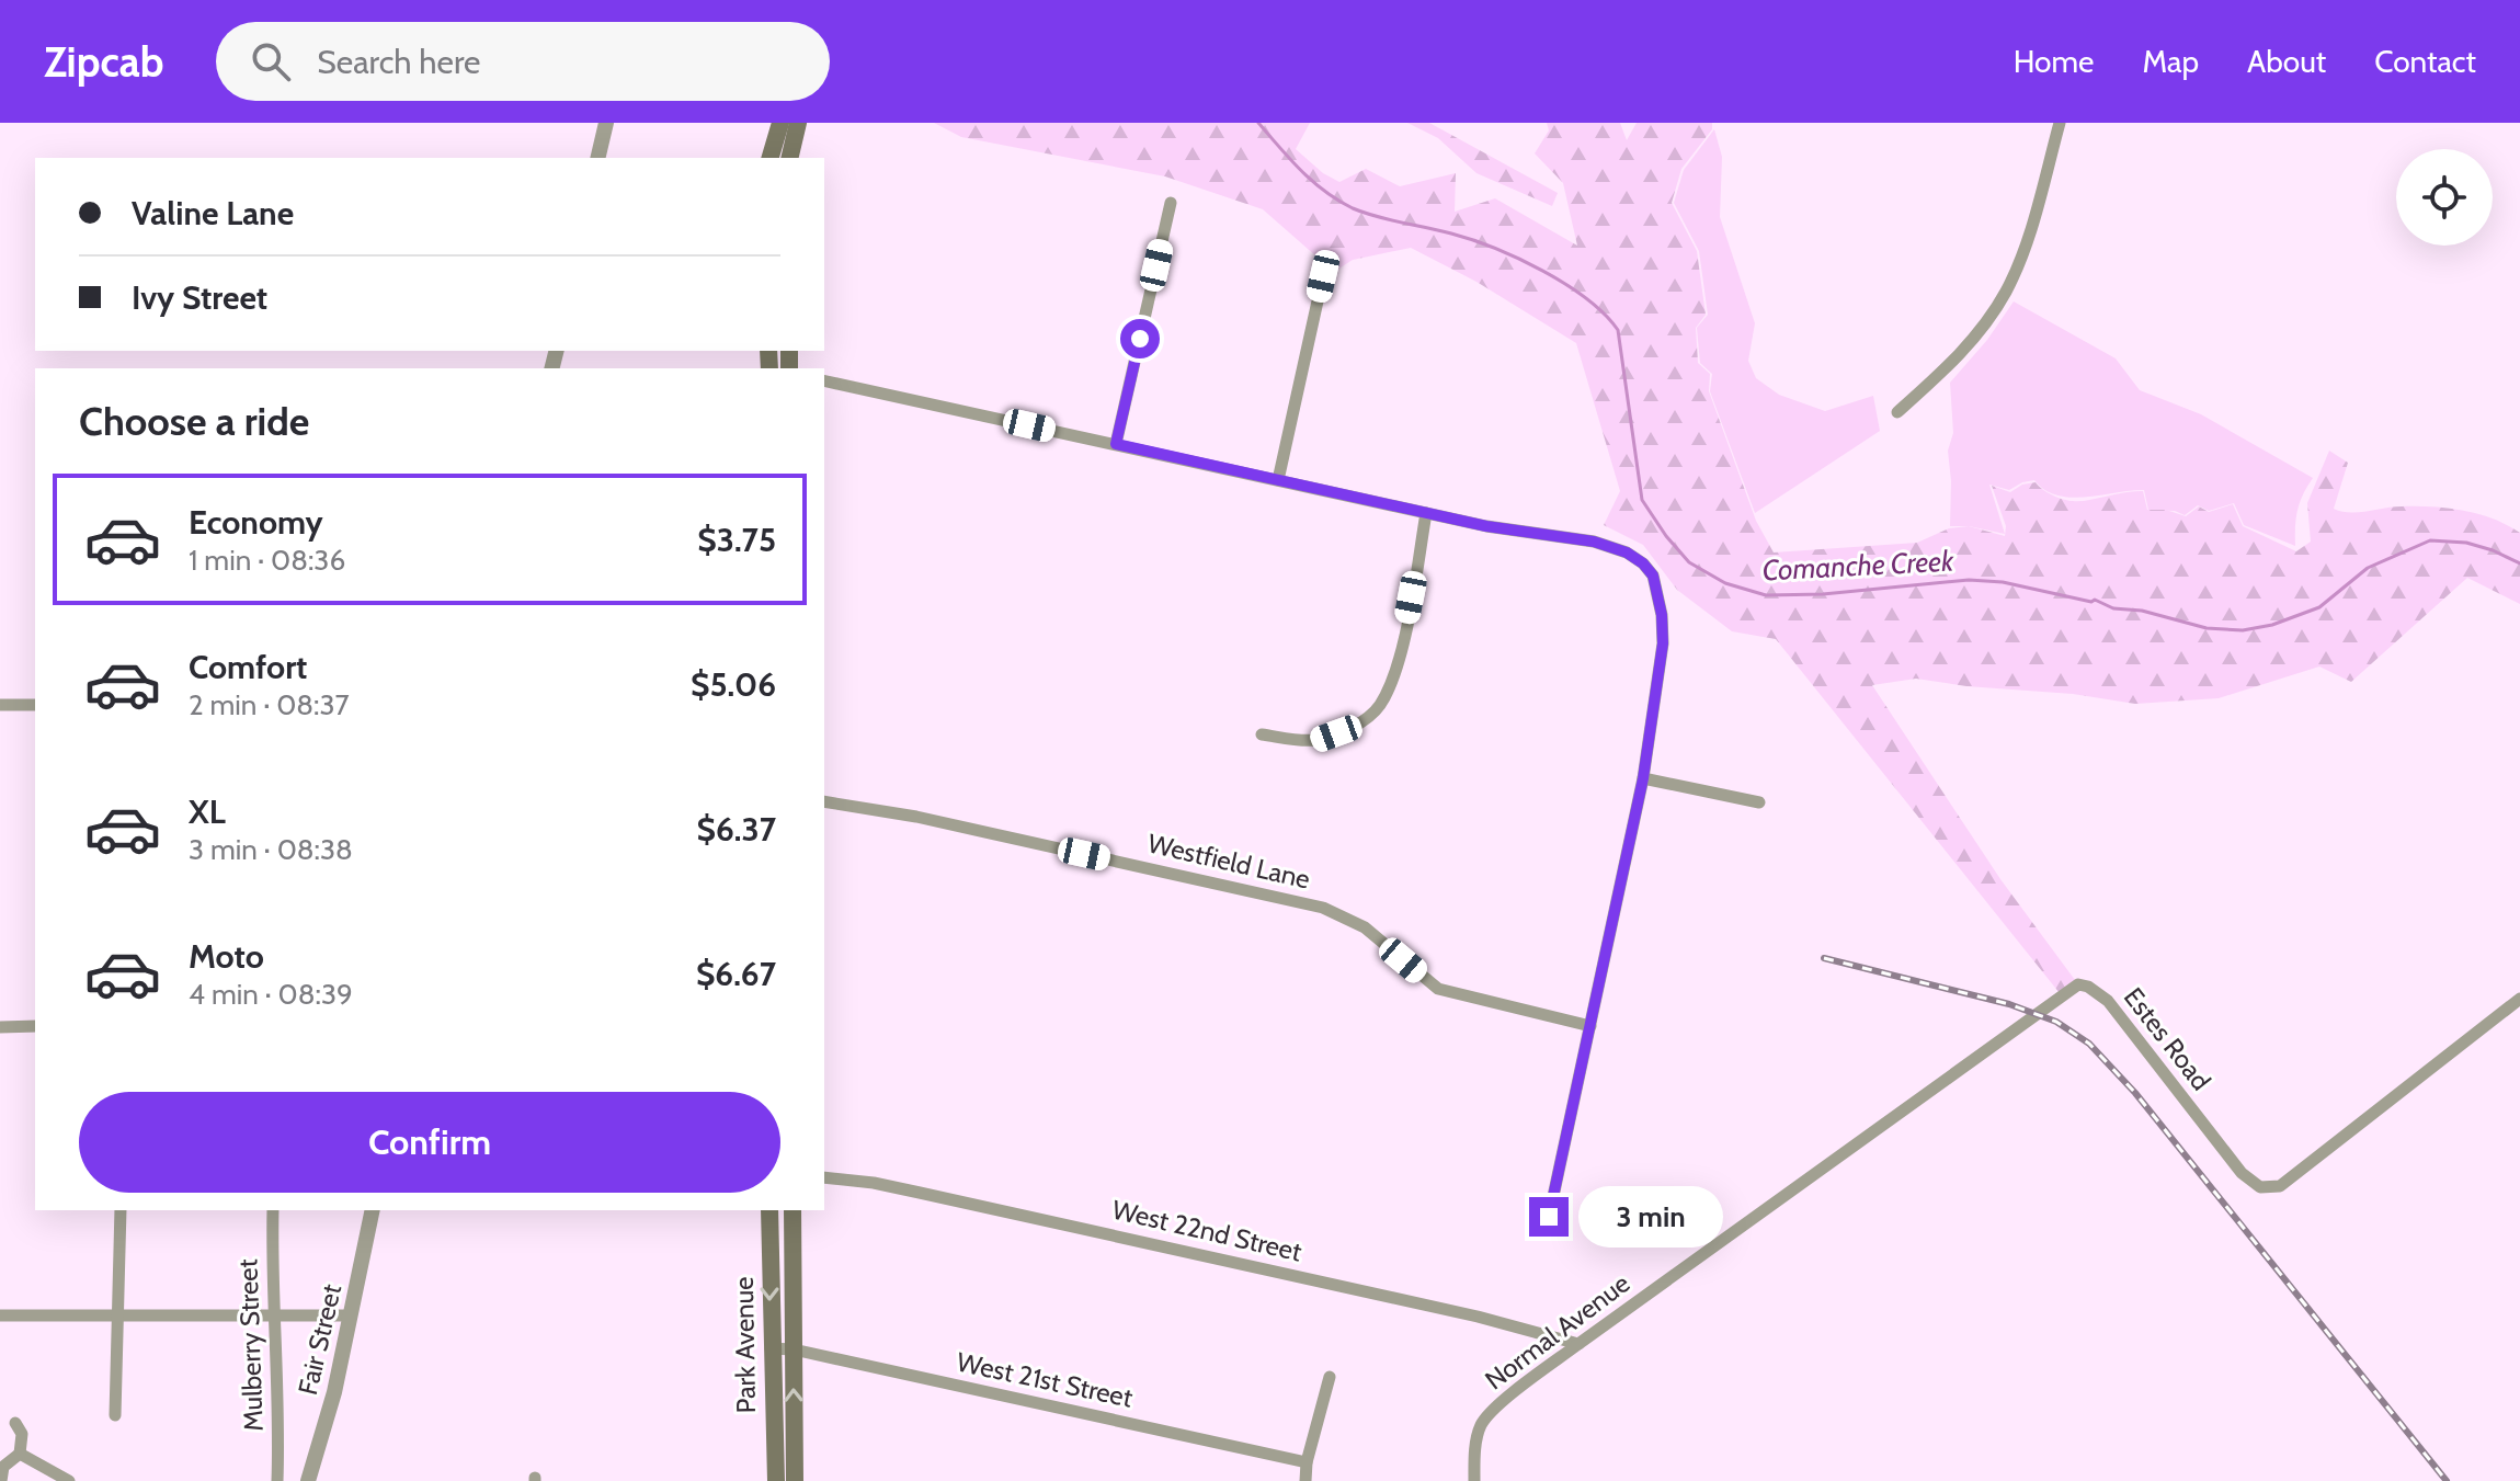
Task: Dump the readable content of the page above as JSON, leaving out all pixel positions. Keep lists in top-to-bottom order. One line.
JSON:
{"streets":{"main road":["Park Avenue"],"street":["Westfield Lane","Estes Road","West 22nd Street","Normal Avenue","Fair Street","Mulberry Street","West 21st Street"]},"crossings":[["Estes Road","Normal Avenue"],["West 22nd Street","Normal Avenue"],["Park Avenue","West 21st Street"]],"water":["Comanche Creek"],"page":{"header":"Zipcab","search":"Search here","nav":["Home","Map","About","Contact"],"banner":["Valine Lane","Ivy Street"],"heading":"Choose a ride","list":[{"name":"Economy","note":"1 min · 08:36","value":"$3.75"},{"name":"Comfort","note":"2 min · 08:37","value":"$5.06"},{"name":"XL","note":"3 min · 08:38","value":"$6.37"},{"name":"Moto","note":"4 min · 08:39","value":"$6.67"}],"buttons":"Confirm","bubble":"3 min"}}
